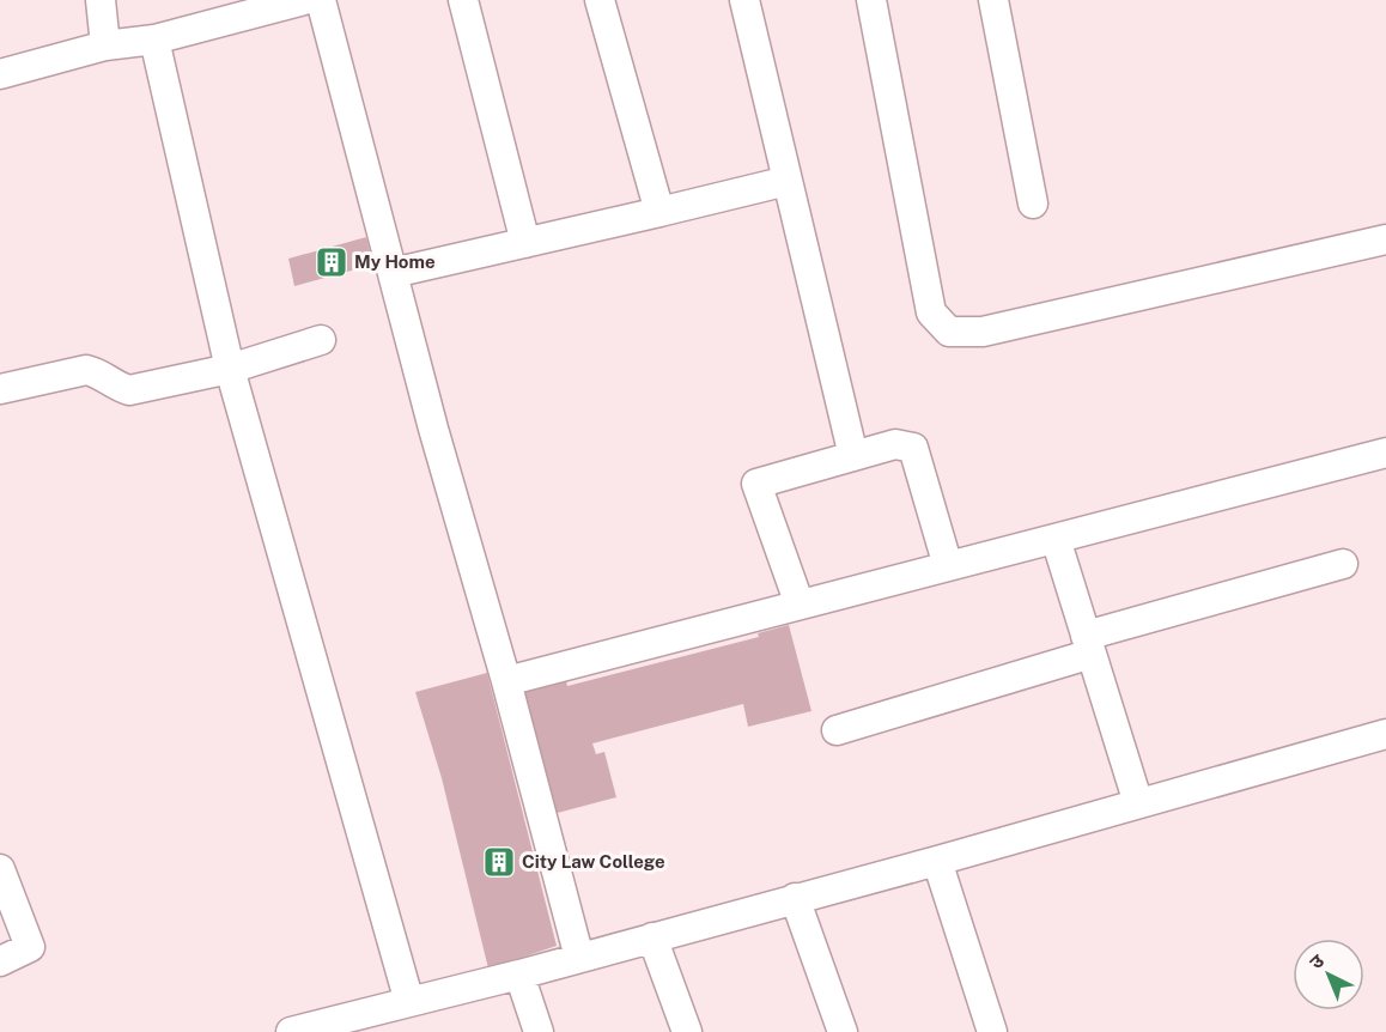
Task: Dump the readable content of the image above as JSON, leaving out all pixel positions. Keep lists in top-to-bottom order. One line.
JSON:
{"places":{"building":["My Home","City Law College"]},"north":"top left"}
